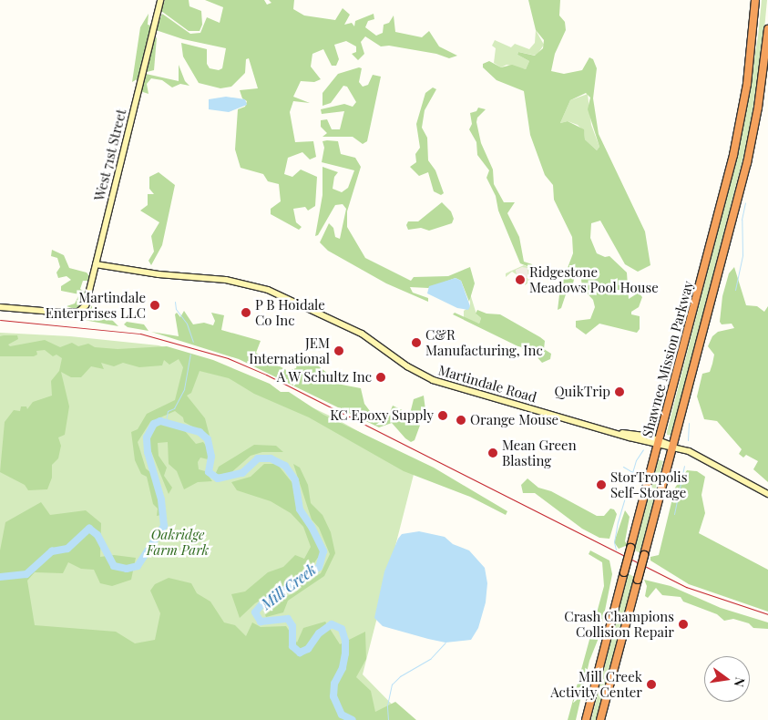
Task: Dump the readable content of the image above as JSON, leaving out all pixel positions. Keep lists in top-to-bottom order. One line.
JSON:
{"streets":{"highway":["Shawnee Mission Parkway"],"street":["West 71st Street","Martindale Road"]},"crossings":[["West 71st Street","Martindale Road"],["Shawnee Mission Parkway","Martindale Road"]],"water":["Mill Creek"],"parks":["Oakridge Farm Park"],"places":["Ridgestone Meadows Pool House","Martindale Enterprises LLC","P B Hoidale Co Inc","C&R Manufacturing, Inc","JEM International","A W Schultz Inc","QuikTrip","KC Epoxy Supply","Orange Mouse","Mean Green Blasting","StorTropolis Self-Storage","Crash Champions Collision Repair","Mill Creek Activity Center"],"north":"right"}
